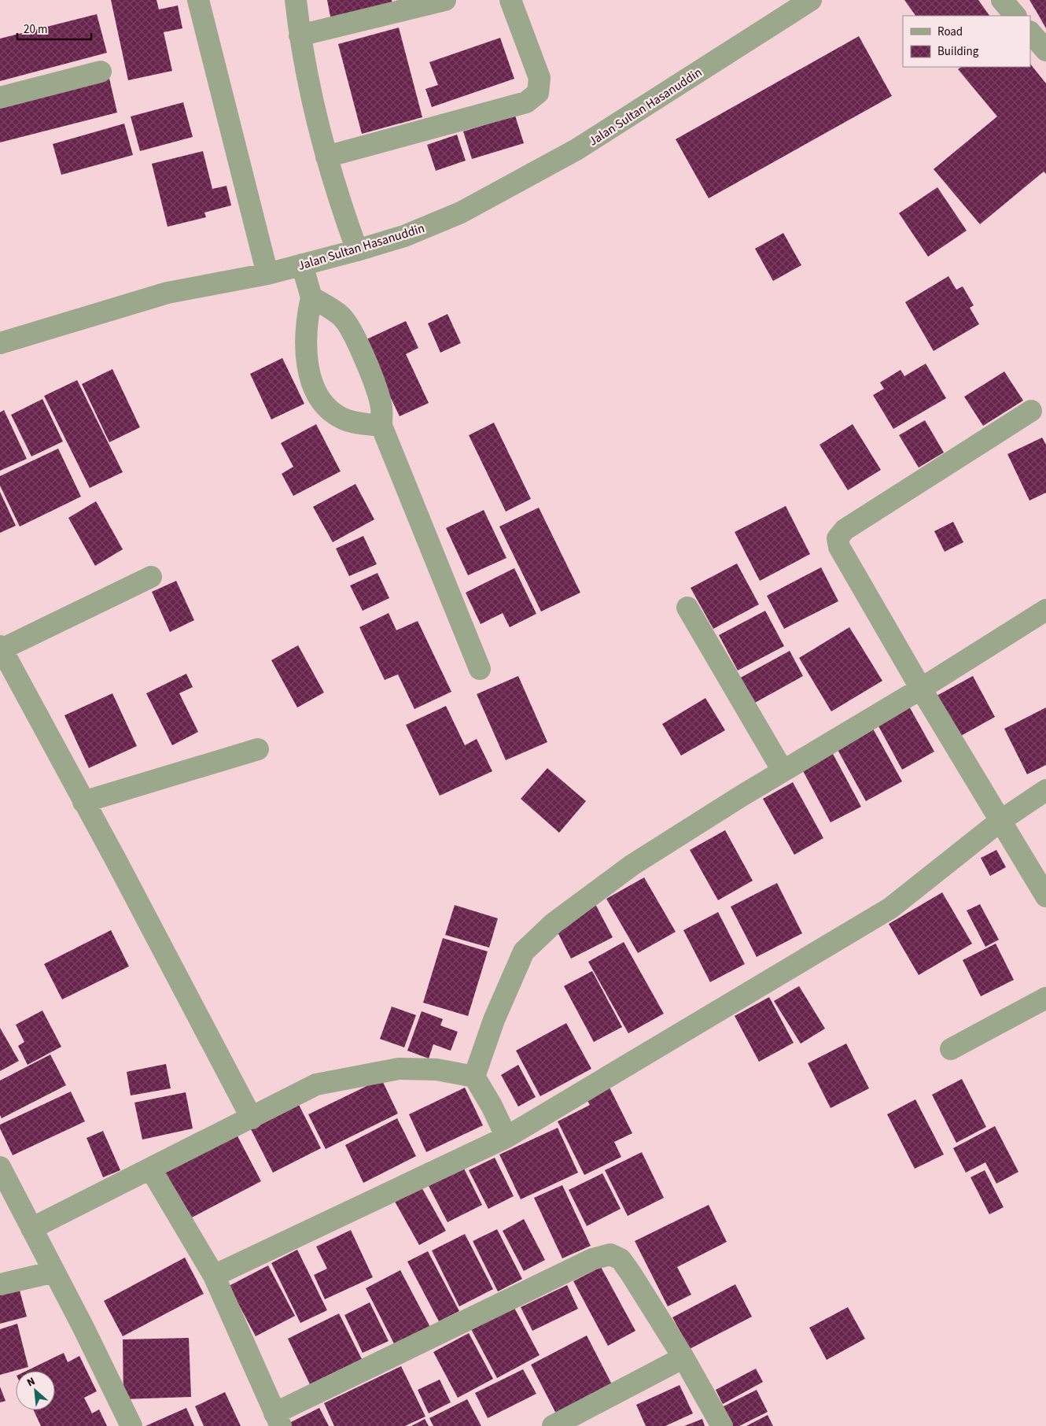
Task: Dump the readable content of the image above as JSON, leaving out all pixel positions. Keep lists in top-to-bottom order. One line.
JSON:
{"streets":{"street":["Jalan Sultan Hasanuddin"]},"legend":["Road","Building"],"scale_bar":"20 m","north":"top left"}
